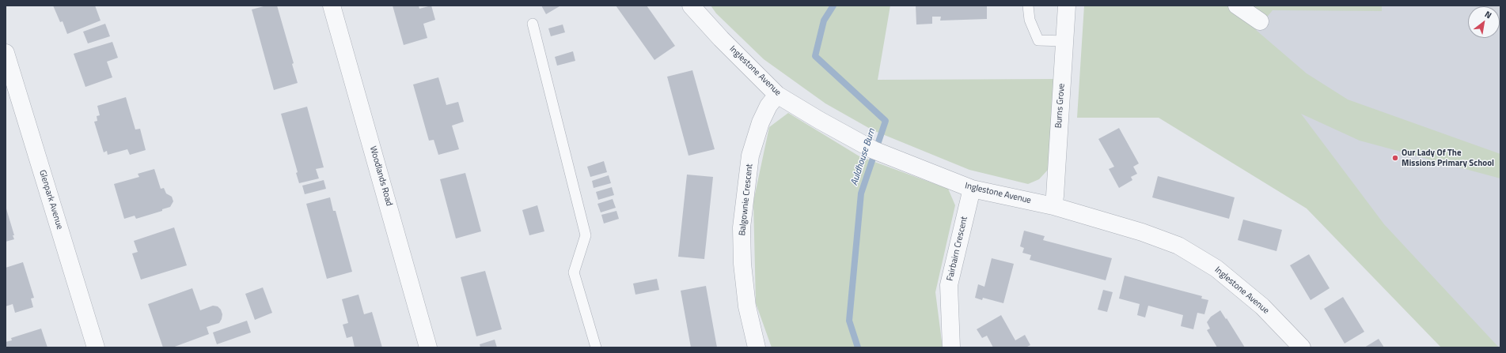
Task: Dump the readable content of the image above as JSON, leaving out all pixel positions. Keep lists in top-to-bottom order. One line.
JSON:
{"streets":{"street":["Inglestone Avenue","Burns Grove","Woodlands Road","Glenpark Avenue","Balgownie Crescent","Fairbairn Crescent"]},"crossings":[["Inglestone Avenue","Burns Grove"],["Inglestone Avenue","Balgownie Crescent"],["Inglestone Avenue","Fairbairn Crescent"]],"water":["Auldhouse Burn"],"places":["Our Lady Of The Missions Primary School"],"north":"top right"}
